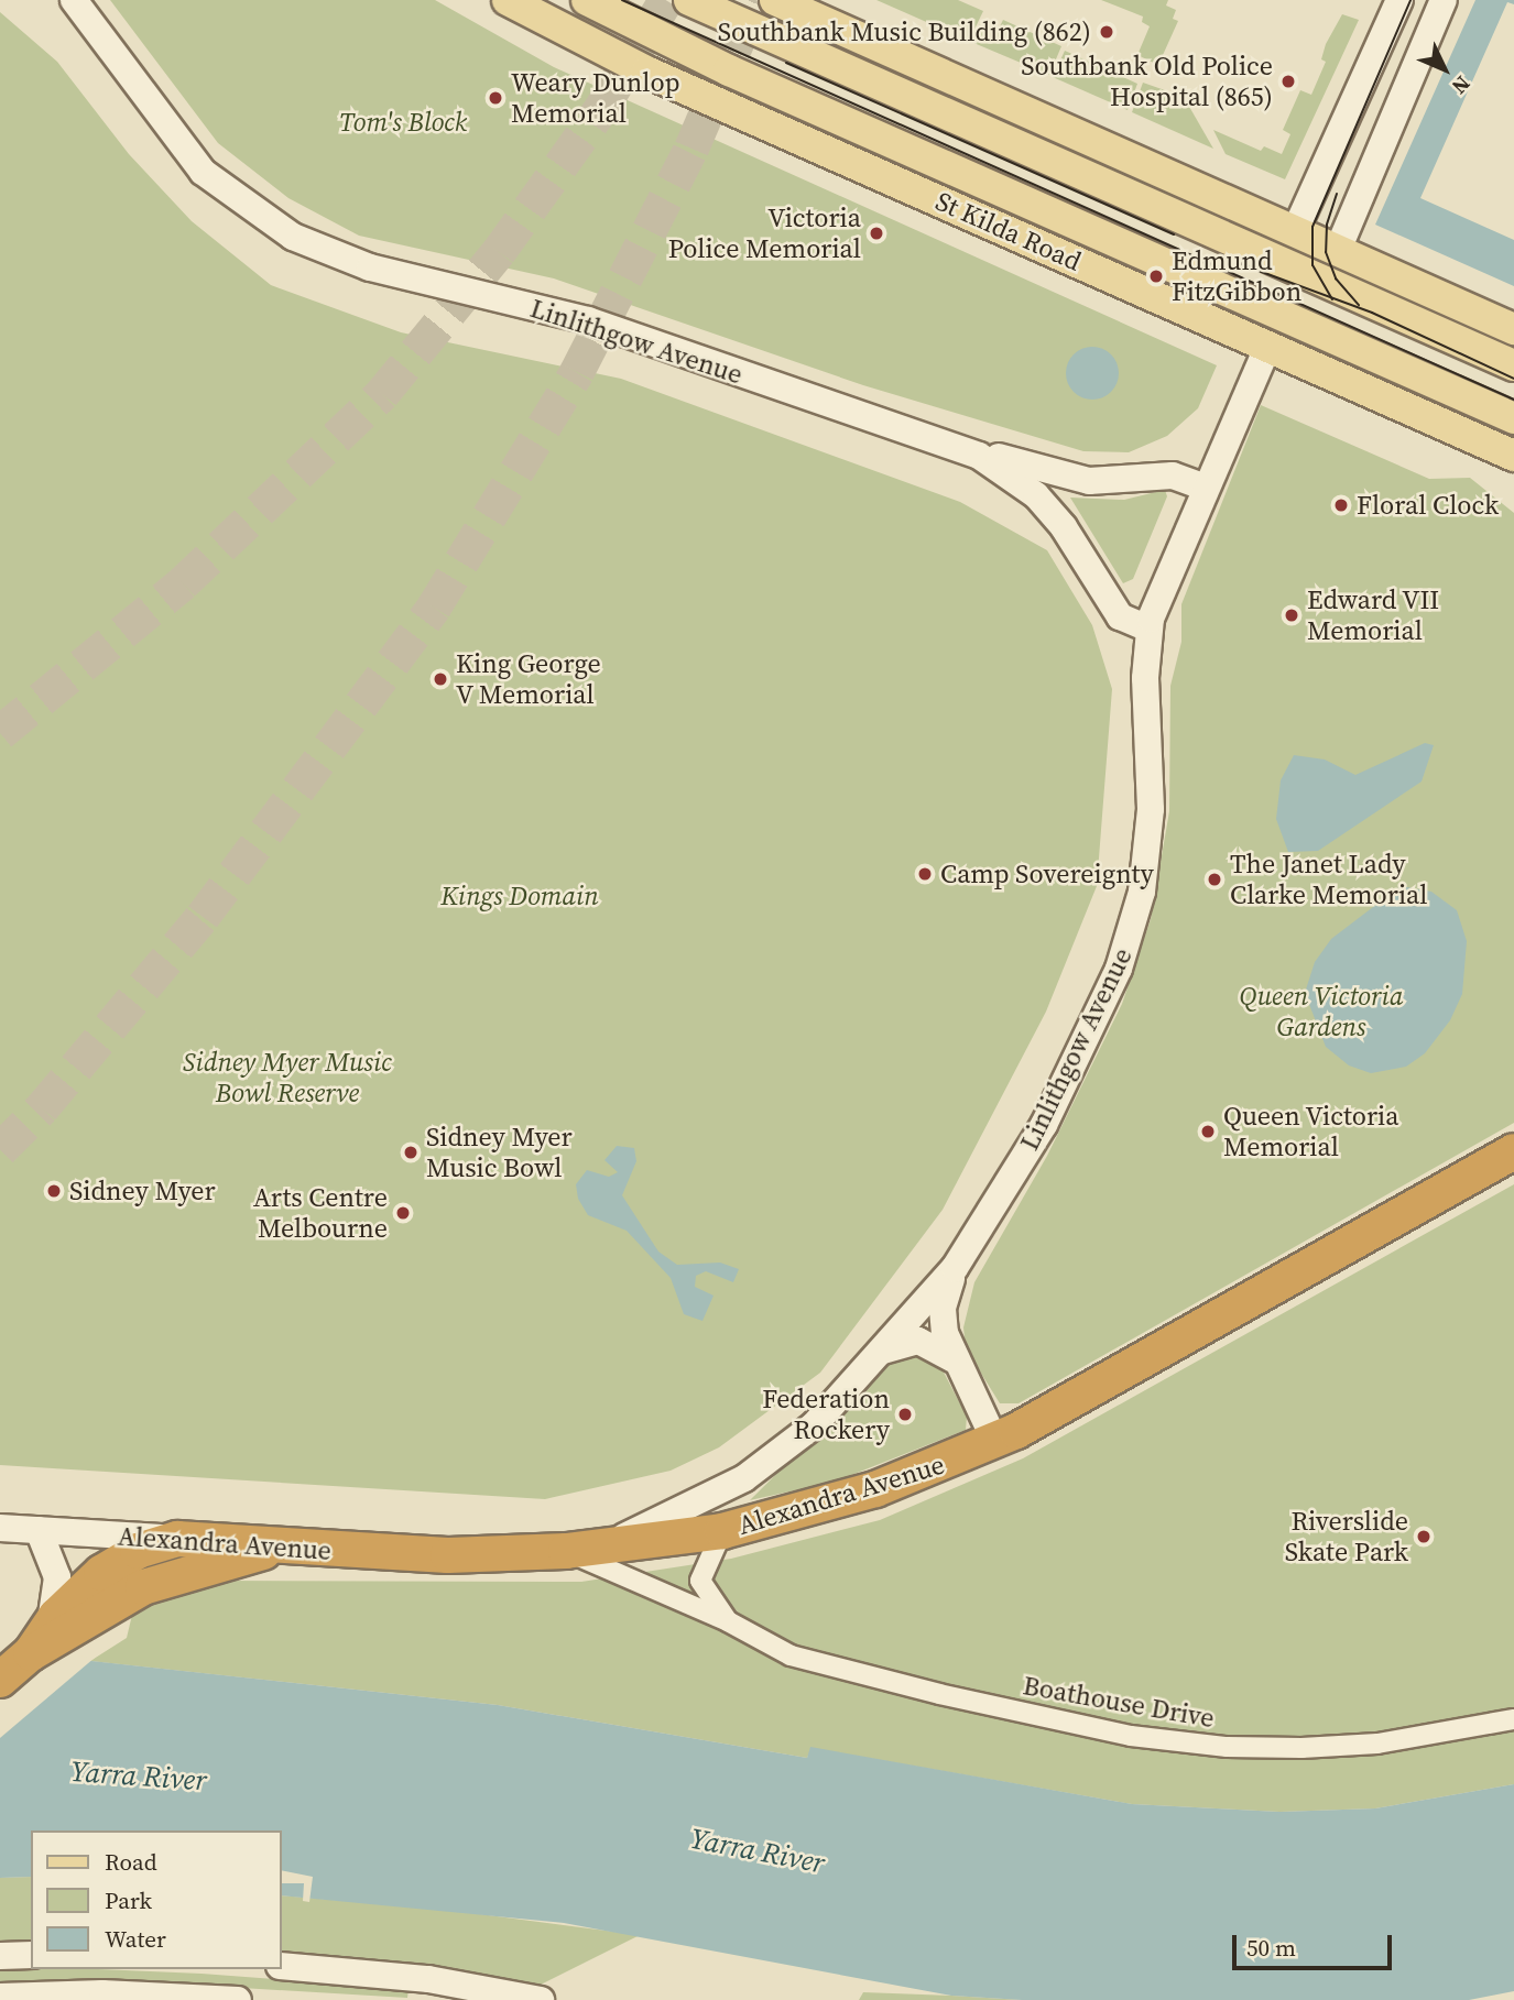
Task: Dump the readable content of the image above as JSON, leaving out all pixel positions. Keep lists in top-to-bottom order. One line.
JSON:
{"streets":{"highway":["Alexandra Avenue"],"main road":["St Kilda Road"],"street":["Linlithgow Avenue","Boathouse Drive"]},"crossings":[["St Kilda Road","Linlithgow Avenue"],["Linlithgow Avenue","Alexandra Avenue"],["Alexandra Avenue","Boathouse Drive"]],"water":["Yarra River"],"parks":["Tom's Block","Kings Domain","Queen Victoria Gardens","Sidney Myer Music Bowl Reserve"],"places":["Southbank Music Building (862)","Southbank Old Police Hospital (865)","Weary Dunlop Memorial","Victoria Police Memorial","Edmund FitzGibbon","Floral Clock","Edward VII Memorial","King George V Memorial","Camp Sovereignty","The Janet Lady Clarke Memorial","Queen Victoria Memorial","Sidney Myer Music Bowl","Sidney Myer","Arts Centre Melbourne","Federation Rockery","Riverslide Skate Park"],"legend":["Road","Park","Water"],"scale_bar":"50 m","north":"bottom right"}
